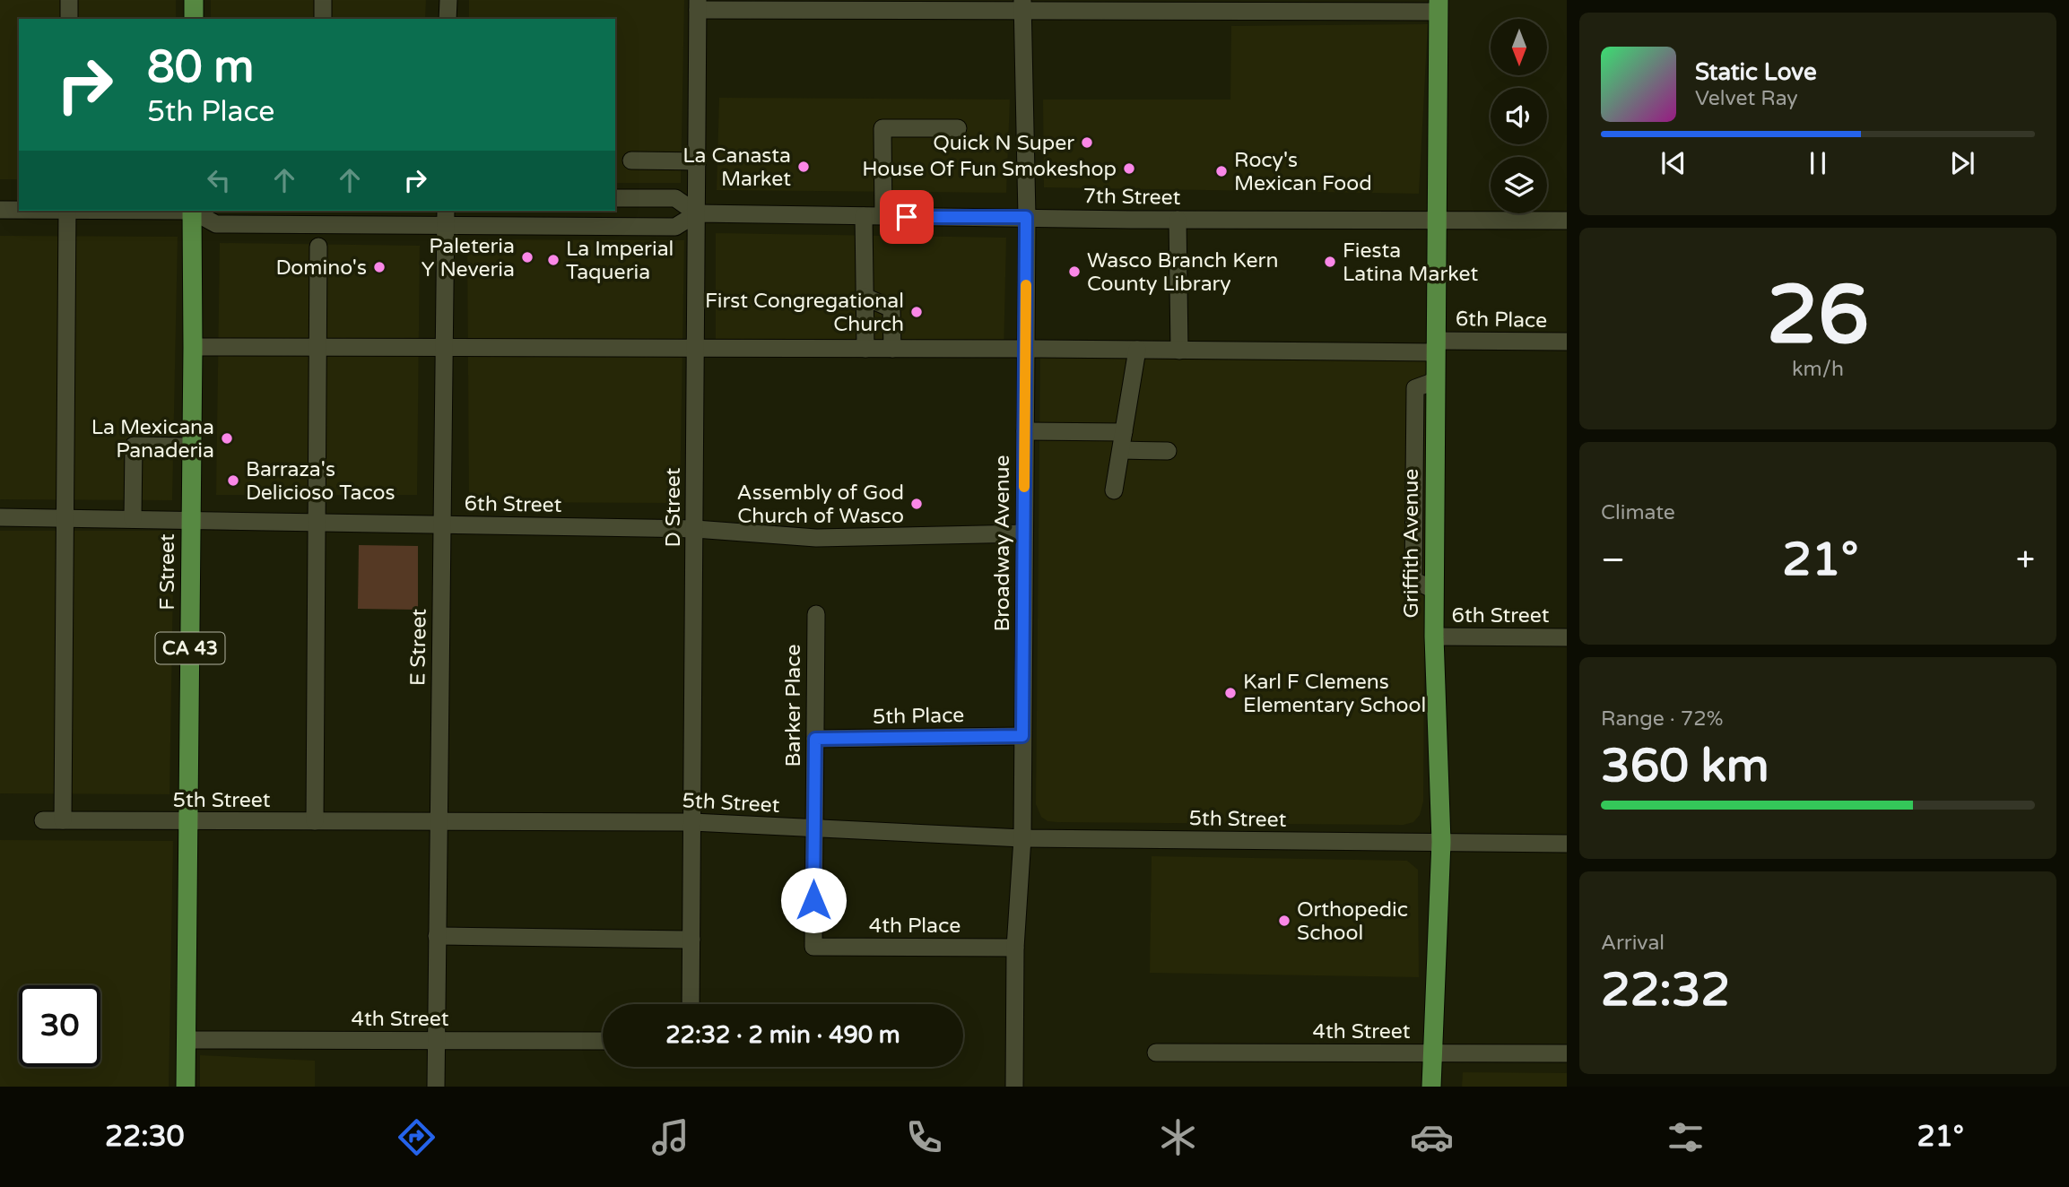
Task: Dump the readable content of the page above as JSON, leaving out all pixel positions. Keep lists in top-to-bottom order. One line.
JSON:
{"streets":{"main road":["Griffith Avenue","F Street","CA 43"],"street":["7th Street","6th Place","6th Street","D Street","Broadway Avenue","E Street","Barker Place","5th Place","5th Street","4th Place","4th Street"]},"crossings":[["7th Street","D Street"],["7th Street","Broadway Avenue"],["7th Street","Griffith Avenue"],["7th Street","E Street"],["6th Place","D Street"],["6th Place","Broadway Avenue"],["6th Place","Griffith Avenue"],["6th Place","F Street"],["6th Place","E Street"],["6th Street","D Street"],["6th Street","Broadway Avenue"],["6th Street","Griffith Avenue"],["6th Street","F Street"],["6th Street","E Street"],["D Street","5th Street"],["Broadway Avenue","5th Place"],["Broadway Avenue","5th Street"],["Broadway Avenue","4th Place"],["Griffith Avenue","5th Street"],["Griffith Avenue","4th Street"],["F Street","5th Street"],["F Street","4th Street"],["E Street","5th Street"],["E Street","4th Street"],["Barker Place","5th Place"],["Barker Place","5th Street"],["Barker Place","4th Place"]],"places":["Quick N Super","La Canasta Market","House Of Fun Smokeshop","Rocy's Mexican Food","Paleteria Y Neveria","La Imperial Taqueria","Fiesta Latina Market","Domino's","Wasco Branch Kern County Library","First Congregational Church","La Mexicana Panaderia","Barraza's Delicioso Tacos","Assembly of God Church of Wasco","Karl F Clemens Elementary School","Orthopedic School"],"north":"bottom","page":{"turn":["80 m","5th Place"],"song":["Static Love","Velvet Ray"],"tile":[["26","km/h"],"Climate",["Range · 72%","360 km"],["Arrival","22:32"]],"heat":["−","21°","+"],"limit":"30","trip":"22:32 · 2 min · 490 m","tabs":["22:30","21°"]}}
